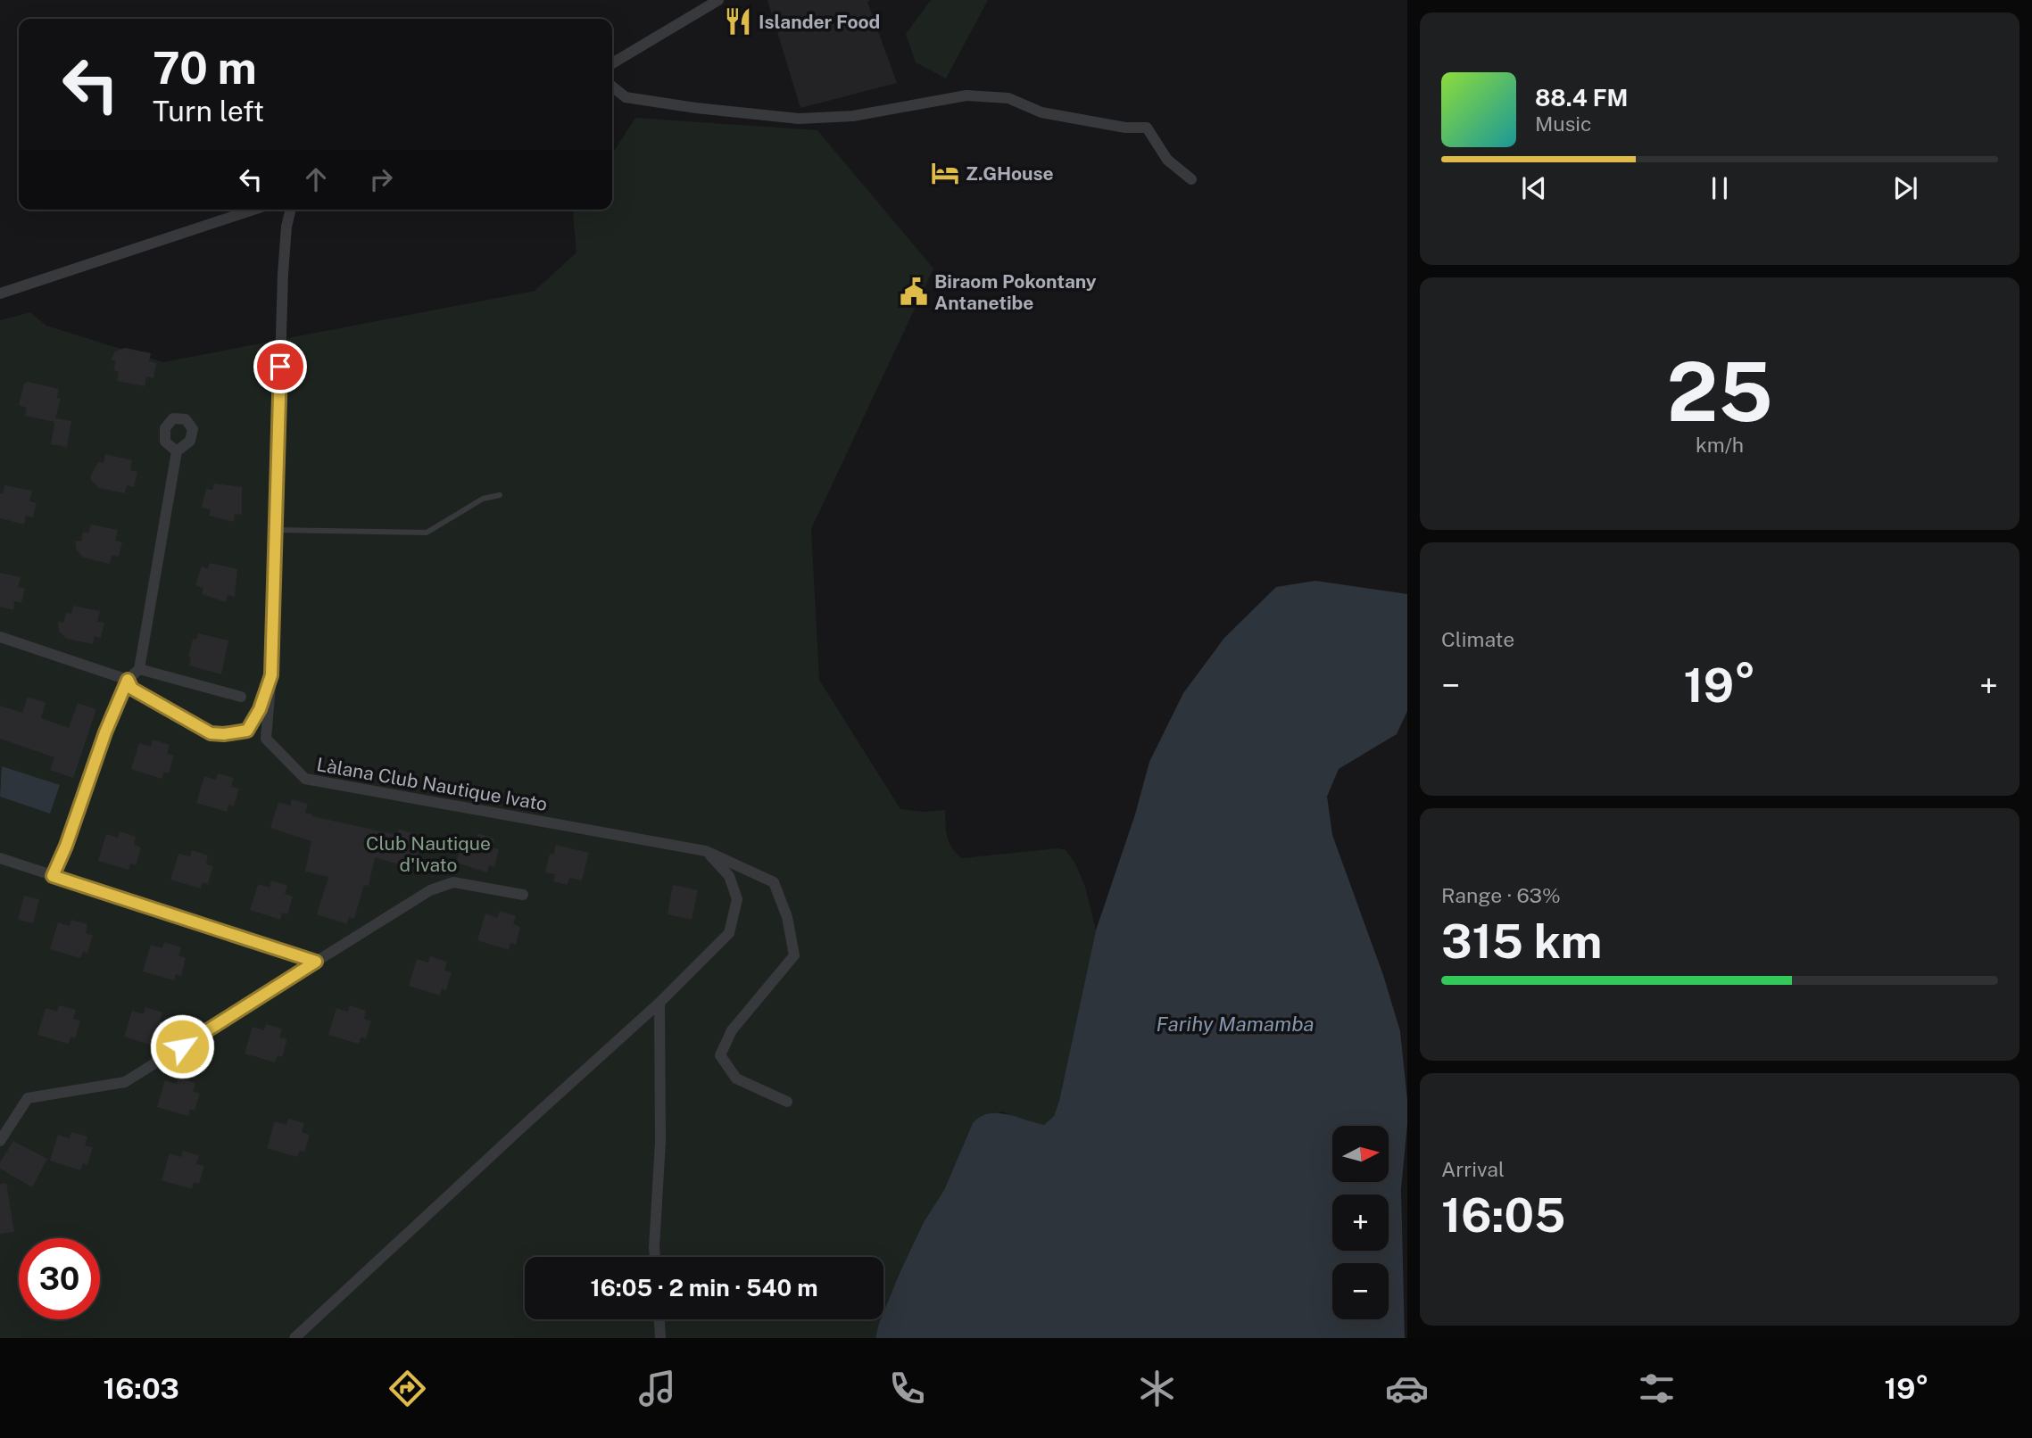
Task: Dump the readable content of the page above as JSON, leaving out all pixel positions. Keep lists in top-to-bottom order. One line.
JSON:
{"streets":{"street":["Làlana Club Nautique Ivato"]},"water":["Farihy Mamamba"],"parks":["Club Nautique d'Ivato"],"places":{"restaurant":["Islander Food"],"hotel":["Z.GHouse"],"public building":["Biraom Pokontany Antanetibe"]},"north":"right","page":{"turn":["70 m","Turn left"],"song":["88.4 FM","Music"],"tile":[["25","km/h"],"Climate",["Range · 63%","315 km"],["Arrival","16:05"]],"heat":["−","19°","+"],"map_buttons":["+","−"],"limit":"30","trip":"16:05 · 2 min · 540 m","tabs":["16:03","19°"]}}
